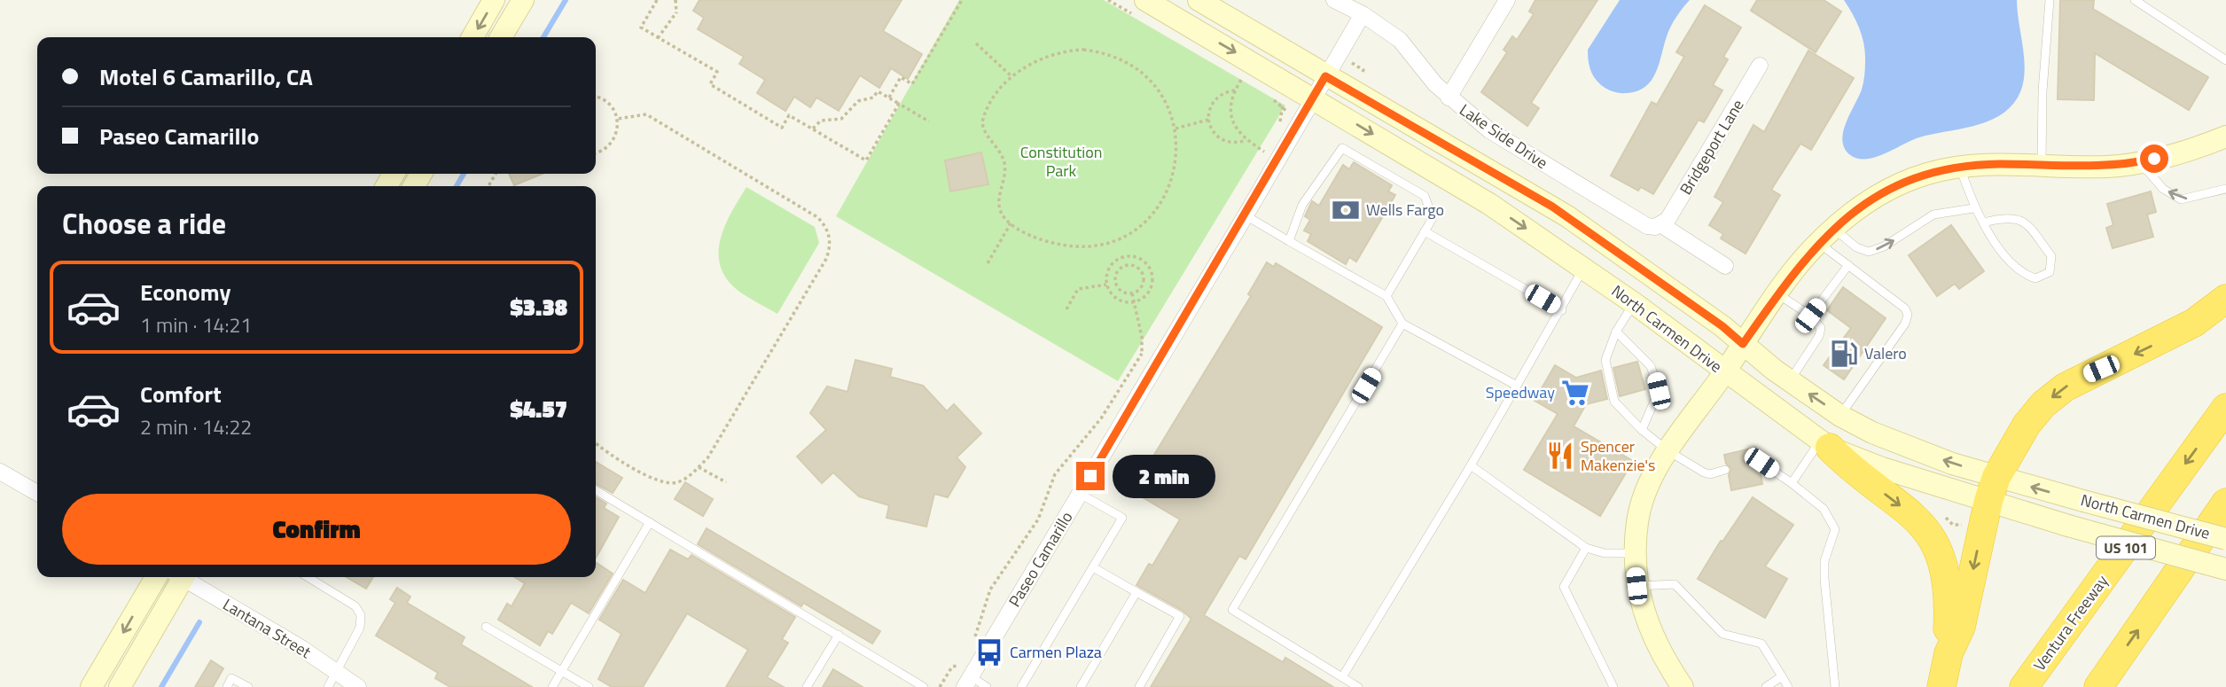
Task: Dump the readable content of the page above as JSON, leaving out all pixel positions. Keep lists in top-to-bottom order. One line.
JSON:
{"streets":{"highway":["US 101","Ventura Freeway"],"main road":["North Carmen Drive"],"street":["Lake Side Drive","Bridgeport Lane","Paseo Camarillo","Lantana Street"]},"crossings":[["Lake Side Drive","Bridgeport Lane"],["Lake Side Drive","Paseo Camarillo"],["North Carmen Drive","Paseo Camarillo"]],"parks":["Constitution Park"],"places":{"bank":["Wells Fargo"],"fuel station":["Valero"],"supermarket":["Speedway"],"restaurant":["Spencer Makenzie's"],"bus stop":["Carmen Plaza"]},"page":{"banner":["Motel 6 Camarillo, CA","Paseo Camarillo"],"heading":"Choose a ride","list":[{"name":"Economy","note":"1 min · 14:21","value":"$3.38"},{"name":"Comfort","note":"2 min · 14:22","value":"$4.57"}],"bubble":"2 min","buttons":"Confirm"}}
